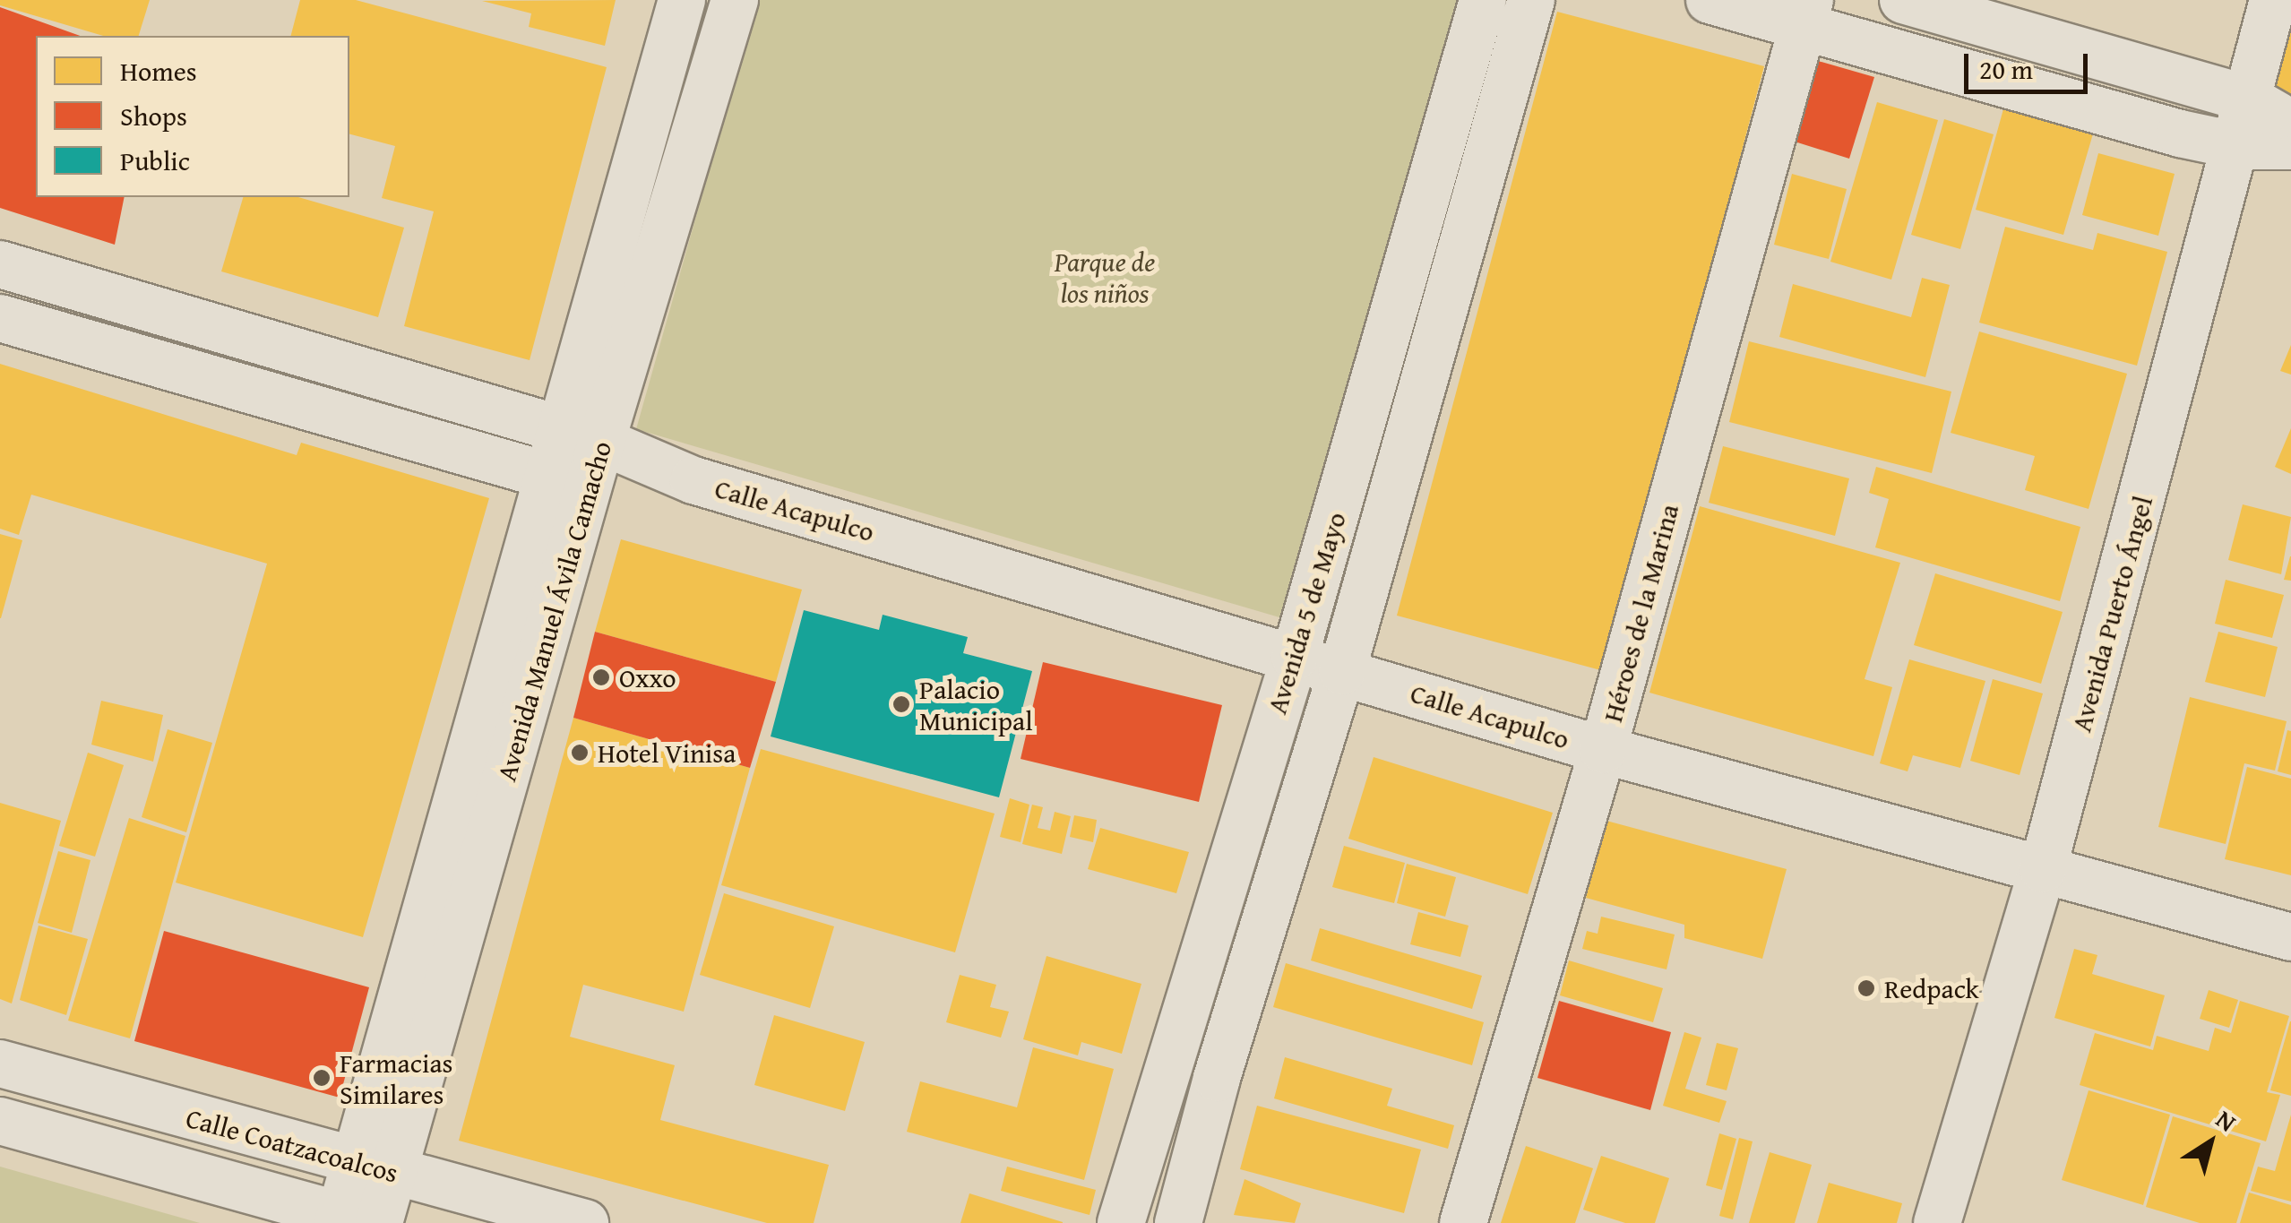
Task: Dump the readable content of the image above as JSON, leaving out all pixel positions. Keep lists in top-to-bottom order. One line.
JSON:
{"streets":{"street":["Calle Acapulco","Avenida Manuel Ávila Camacho","Avenida 5 de Mayo","Héroes de la Marina","Avenida Puerto Ángel","Calle Coatzacoalcos"]},"crossings":[["Calle Acapulco","Avenida Manuel Ávila Camacho"],["Calle Acapulco","Avenida 5 de Mayo"],["Calle Acapulco","Héroes de la Marina"],["Calle Acapulco","Avenida Puerto Ángel"],["Avenida Manuel Ávila Camacho","Calle Coatzacoalcos"]],"parks":["Parque de los niños"],"places":["Oxxo","Palacio Municipal","Hotel Vinisa","Redpack","Farmacias Similares"],"legend":["Homes","Shops","Public"],"scale_bar":"20 m","north":"top right"}
